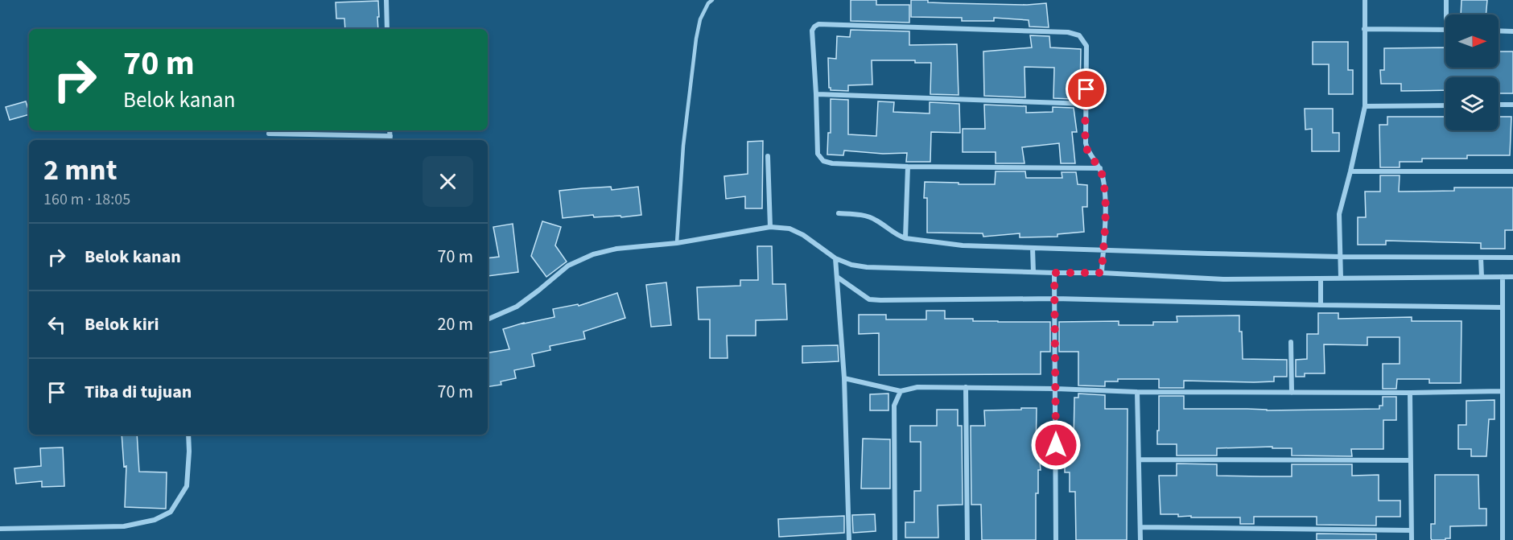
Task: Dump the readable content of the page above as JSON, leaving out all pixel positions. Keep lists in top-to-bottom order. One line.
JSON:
{"north":"right","page":{"turn":["70 m","Belok kanan"],"heading":["2 mnt","160 m · 18:05"],"list":[{"name":"Belok kanan","value":"70 m"},{"name":"Belok kiri","value":"20 m"},{"name":"Tiba di tujuan","value":"70 m"}]}}
